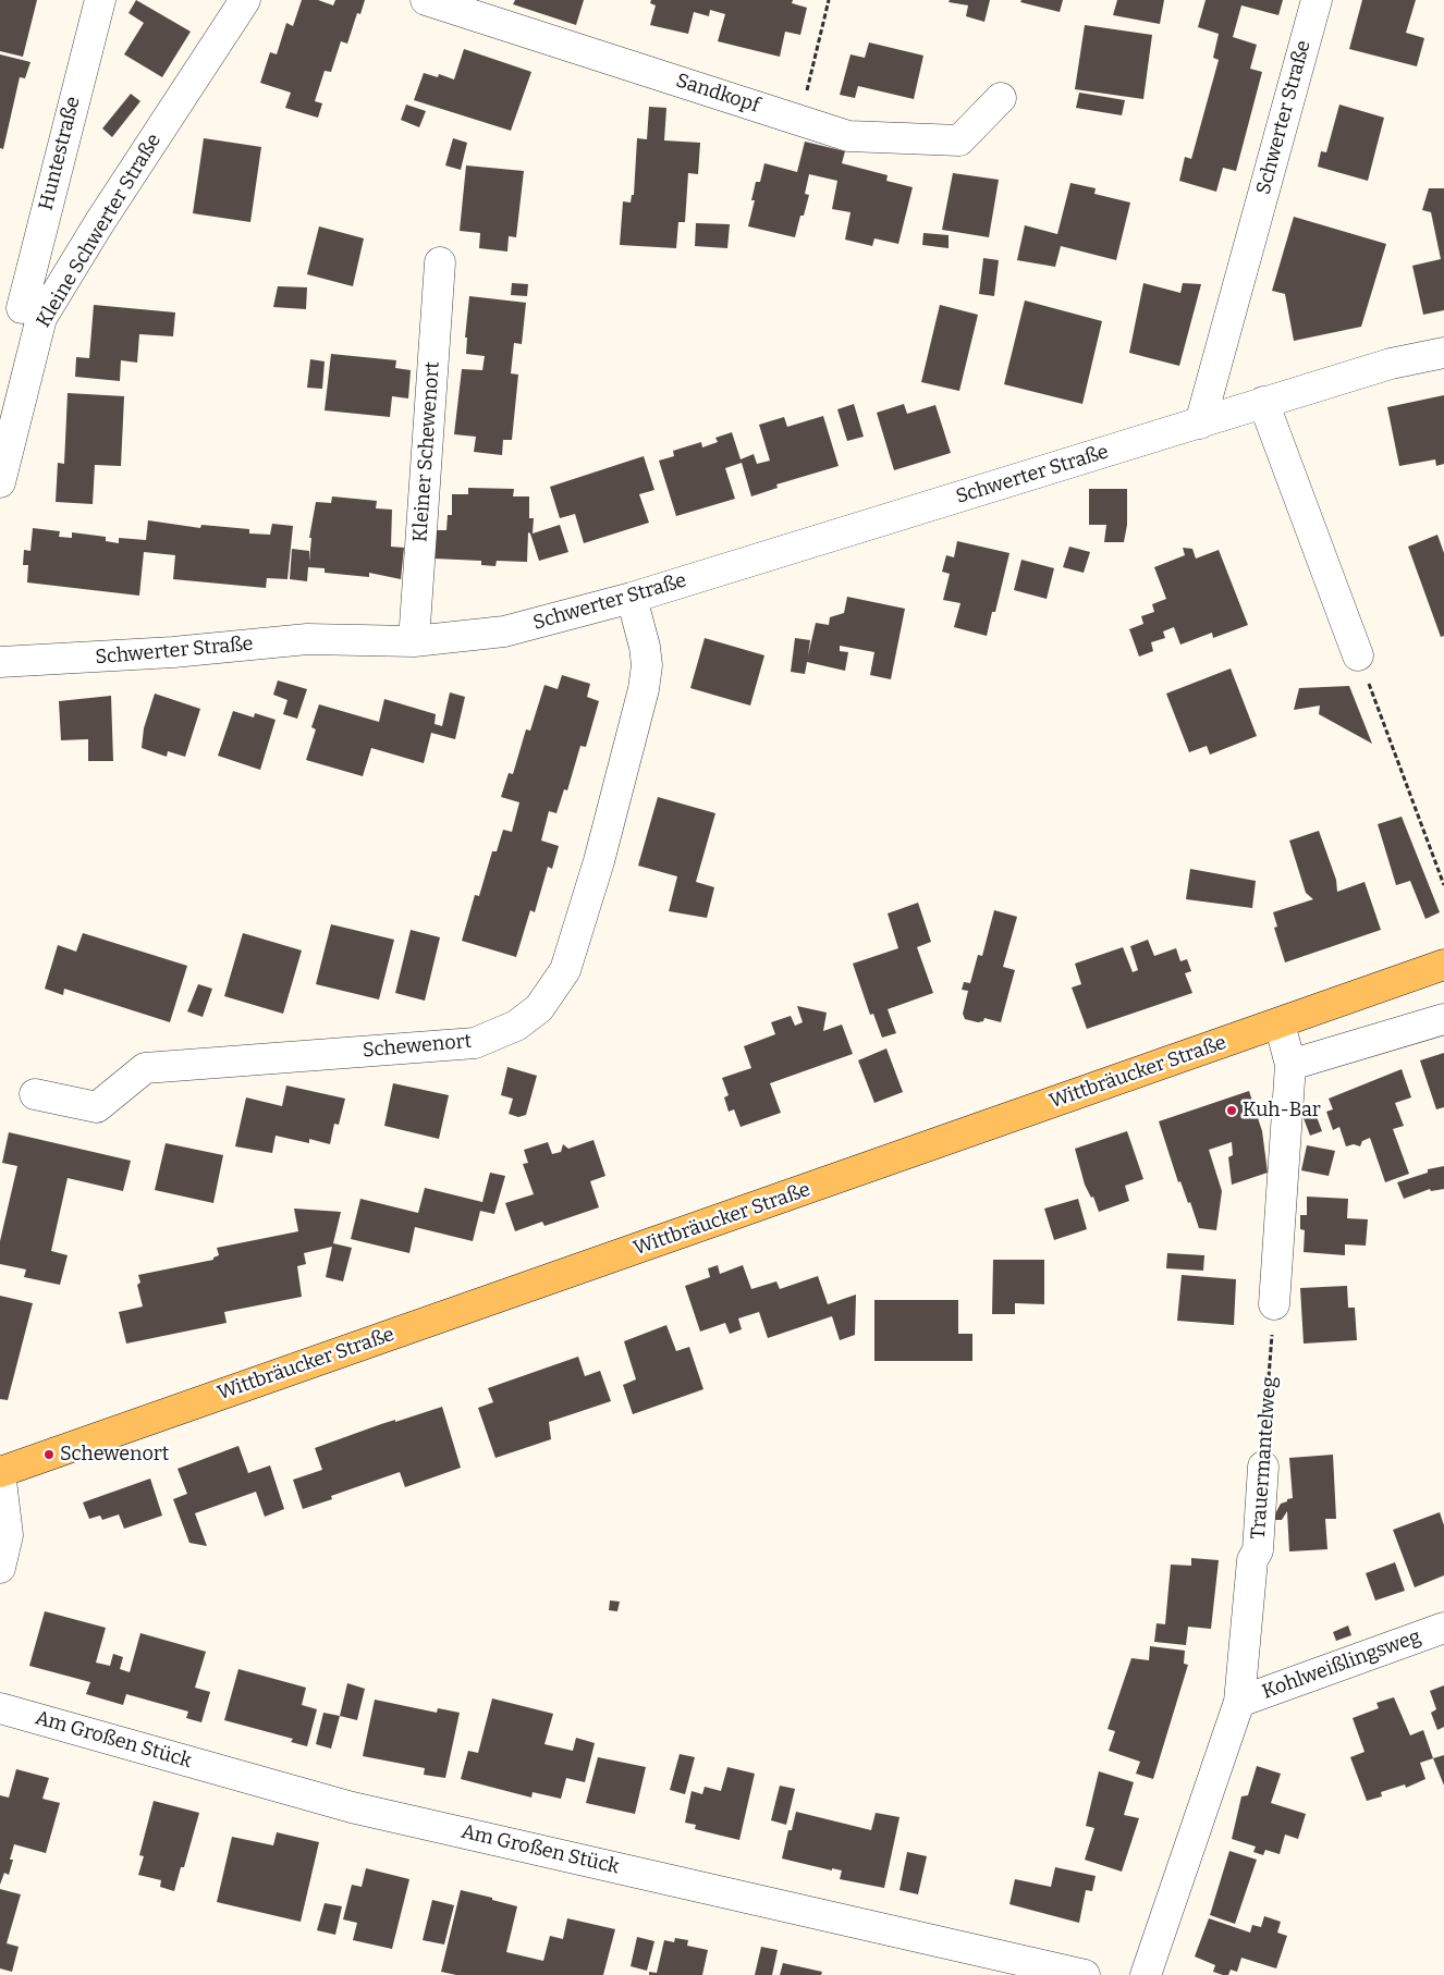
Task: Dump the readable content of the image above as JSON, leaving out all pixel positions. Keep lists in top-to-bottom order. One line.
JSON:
{"streets":{"main road":["Wittbräucker Straße"],"street":["Sandkopf","Schwerter Straße","Huntestraße","Kleine Schwerter Straße","Kleiner Schewenort","Schewenort","Trauermantelweg","Kohlweißlingsweg","Am Großen Stück"]},"crossings":[["Schwerter Straße","Kleiner Schewenort"],["Schwerter Straße","Schewenort"],["Huntestraße","Kleine Schwerter Straße"],["Trauermantelweg","Kohlweißlingsweg"]],"places":["Kuh-Bar","Schewenort"]}
